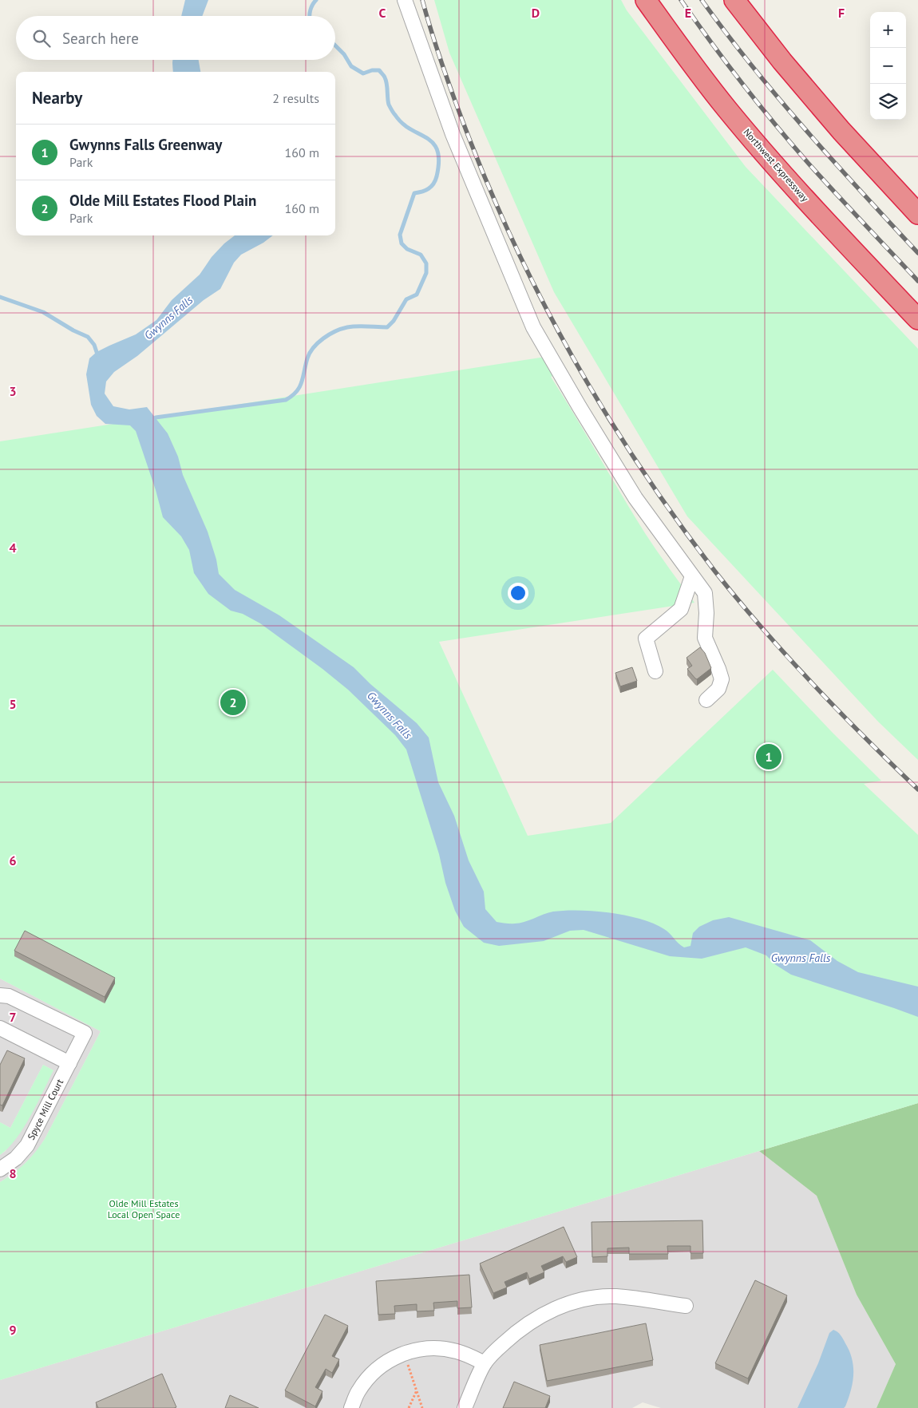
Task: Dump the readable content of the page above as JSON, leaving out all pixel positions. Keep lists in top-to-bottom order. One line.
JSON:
{"streets":{"highway":["Northwest Expressway"],"street":["Spyce Mill Court"]},"water":["Gwynns Falls"],"parks":["Olde Mill Estates Local Open Space"],"page":{"map_buttons":["+","−"],"search":"Search here","heading":["Nearby","2 results"],"list":[{"mark":"1","name":"Gwynns Falls Greenway","note":"Park","value":"160 m"},{"mark":"2","name":"Olde Mill Estates Flood Plain","note":"Park","value":"160 m"}],"pins":["2","1"]},"grid":{"columns":["C","D","E","F"],"rows":["3","4","5","6","7","8","9"]}}
